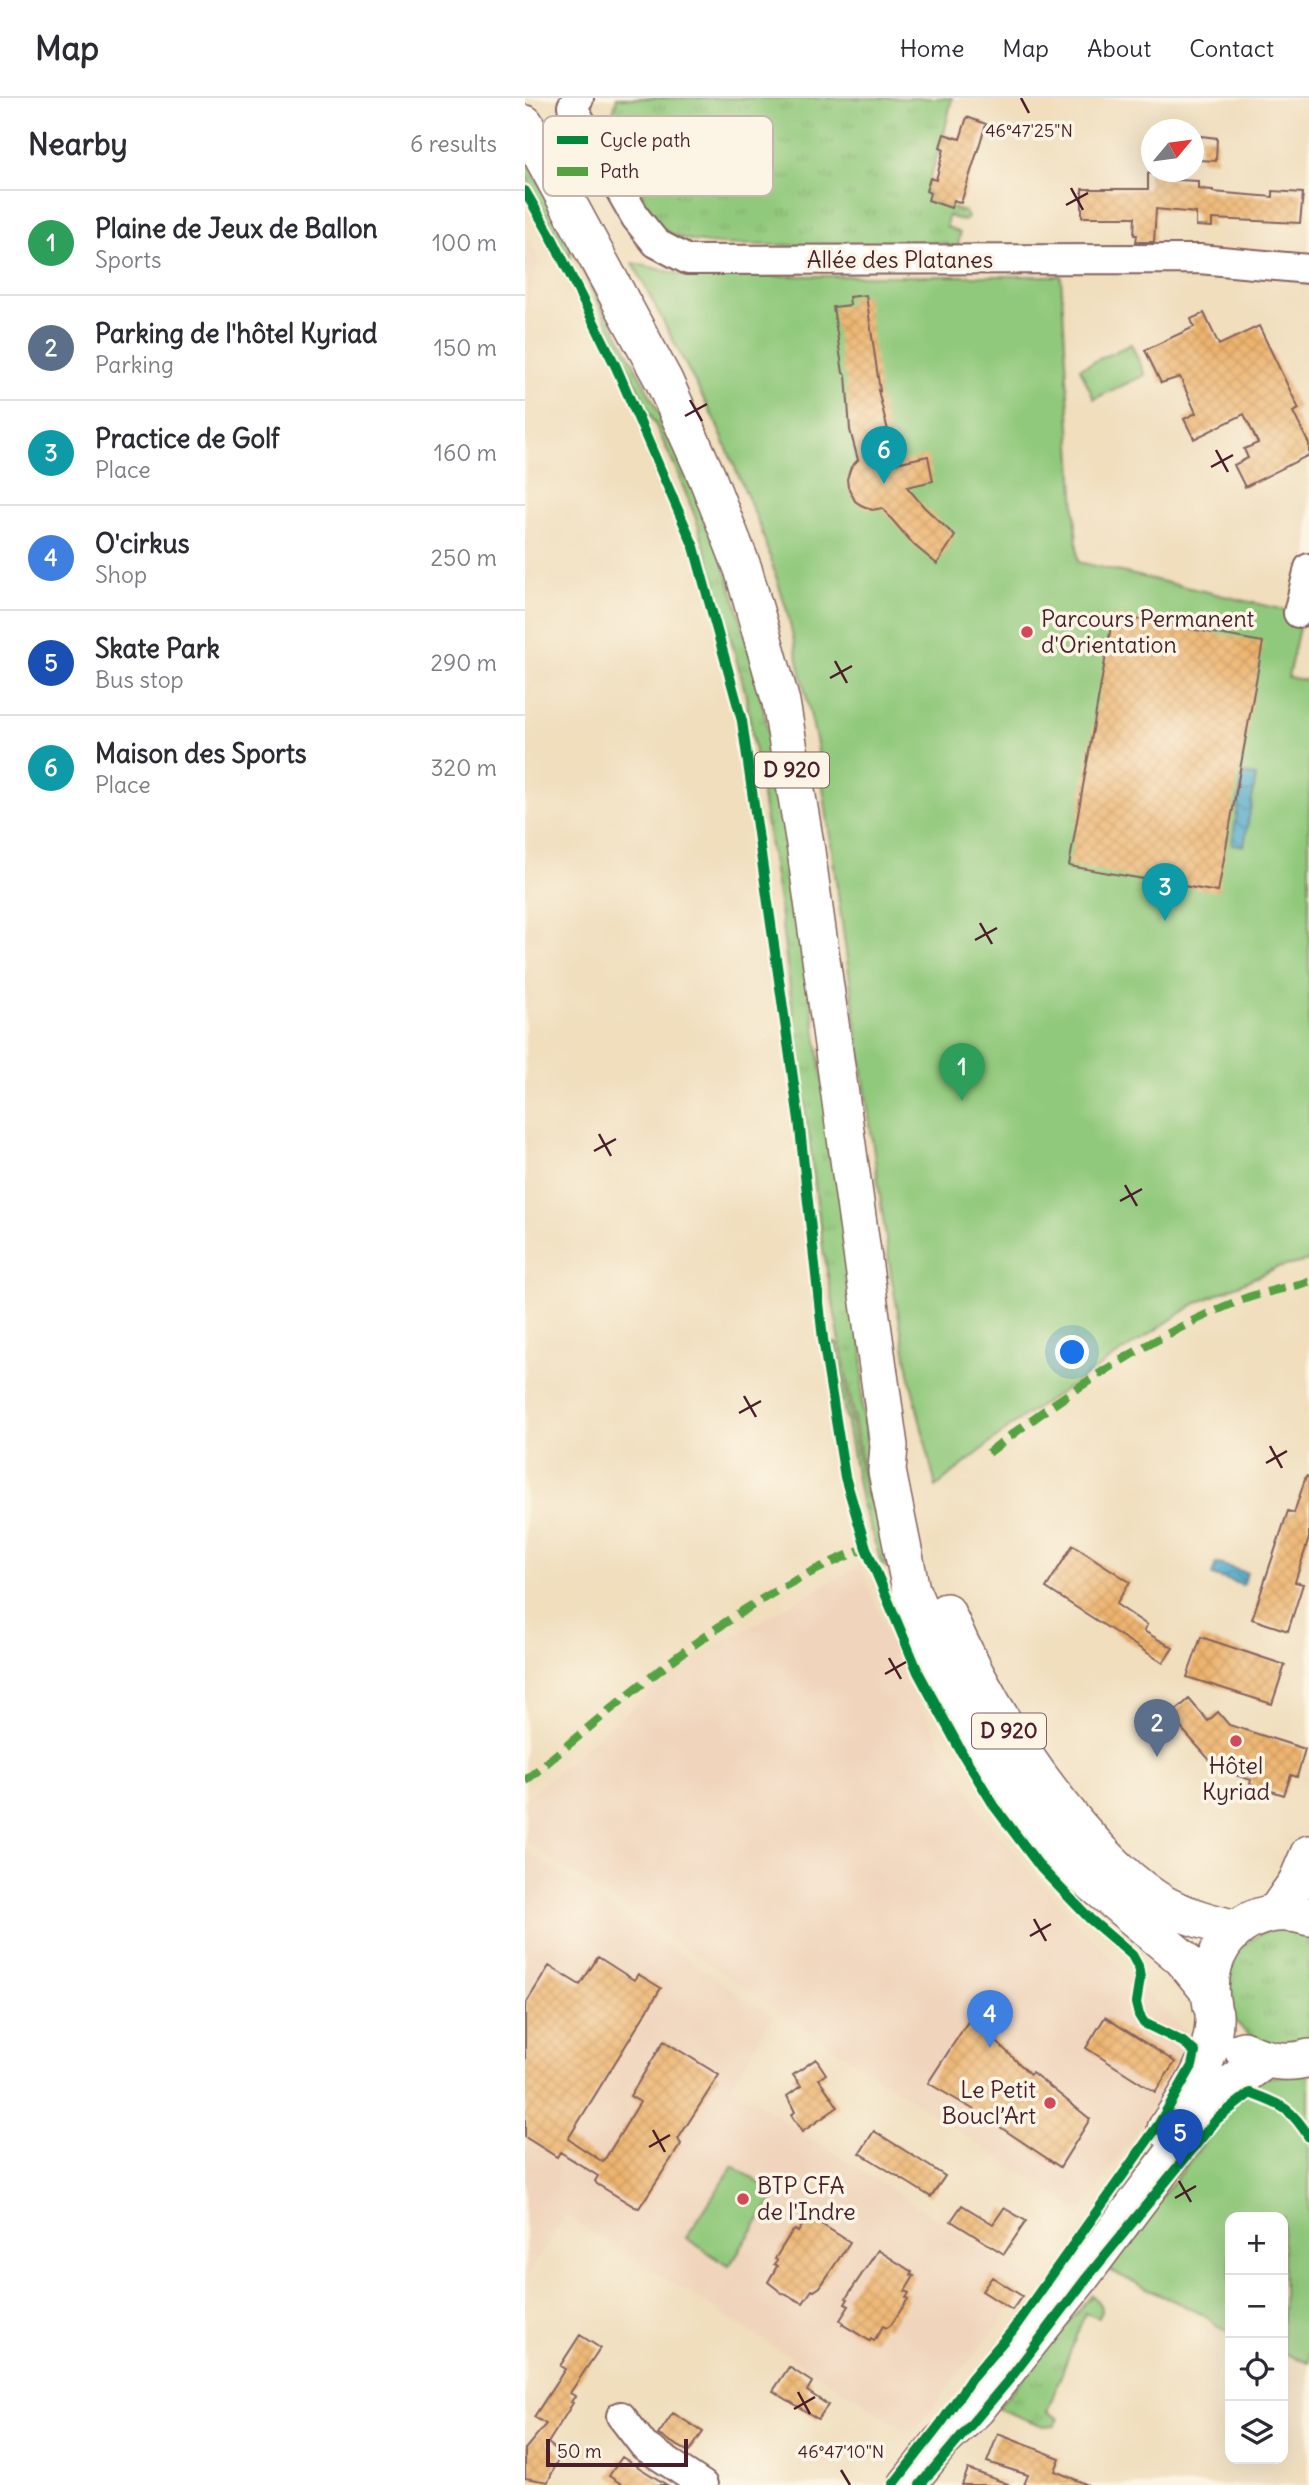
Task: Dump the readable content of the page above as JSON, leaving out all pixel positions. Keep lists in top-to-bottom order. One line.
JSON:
{"streets":{"main road":["D 920"],"street":["Allée des Platanes"]},"places":["Parcours Permanent d'Orientation","Hôtel Kyriad","Le Petit Boucl’Art","BTP CFA de l'Indre"],"legend":["Cycle path","Path"],"scale_bar":"50 m","north":"top right","page":{"header":"Map","nav":["Home","Map","About","Contact"],"heading":["Nearby","6 results"],"list":[{"mark":"1","name":"Plaine de Jeux de Ballon","note":"Sports","value":"100 m"},{"mark":"2","name":"Parking de l'hôtel Kyriad","note":"Parking","value":"150 m"},{"mark":"3","name":"Practice de Golf","note":"Place","value":"160 m"},{"mark":"4","name":"O'cirkus","note":"Shop","value":"250 m"},{"mark":"5","name":"Skate Park","note":"Bus stop","value":"290 m"},{"mark":"6","name":"Maison des Sports","note":"Place","value":"320 m"}],"pins":["6","3","1","2","4","5"],"map_buttons":["+","−"],"scale":"50 m"},"coordinates":["46°47'25\"N","46°47'10\"N"]}
